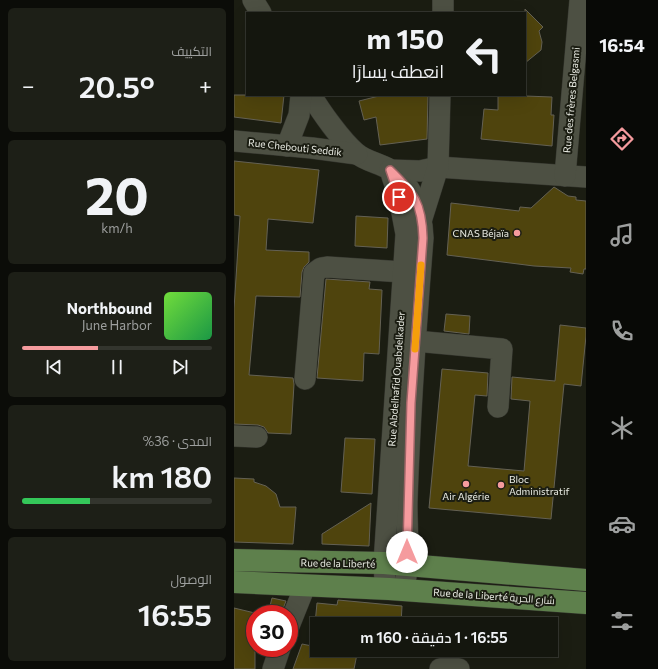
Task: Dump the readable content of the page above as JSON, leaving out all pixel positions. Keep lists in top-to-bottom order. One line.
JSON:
{"streets":{"main road":["Rue de la Liberté","Rue de la Liberté شارع الحرية"],"street":["Rue des frères Belgasmi","Rue Chebouti Seddik","Rue Abdelhafid Ouabdelkader"]},"crossings":[["Rue Chebouti Seddik","Rue Abdelhafid Ouabdelkader"],["Rue Abdelhafid Ouabdelkader","Rue de la Liberté"],["Rue Abdelhafid Ouabdelkader","Rue de la Liberté شارع الحرية"]],"places":["CNAS Béjaïa","Air Algérie","Bloc Administratif"],"page":{"tabs":"16:54","tile":["التكييف",["20","km/h"],["المدى · 36%","180 km"],["الوصول","16:55"]],"turn":["150 m","انعطف يسارًا"],"heat":["−","20.5°","+"],"song":["Northbound","June Harbor"],"limit":"30","trip":"16:55 · 1 دقيقة · 160 m"}}
